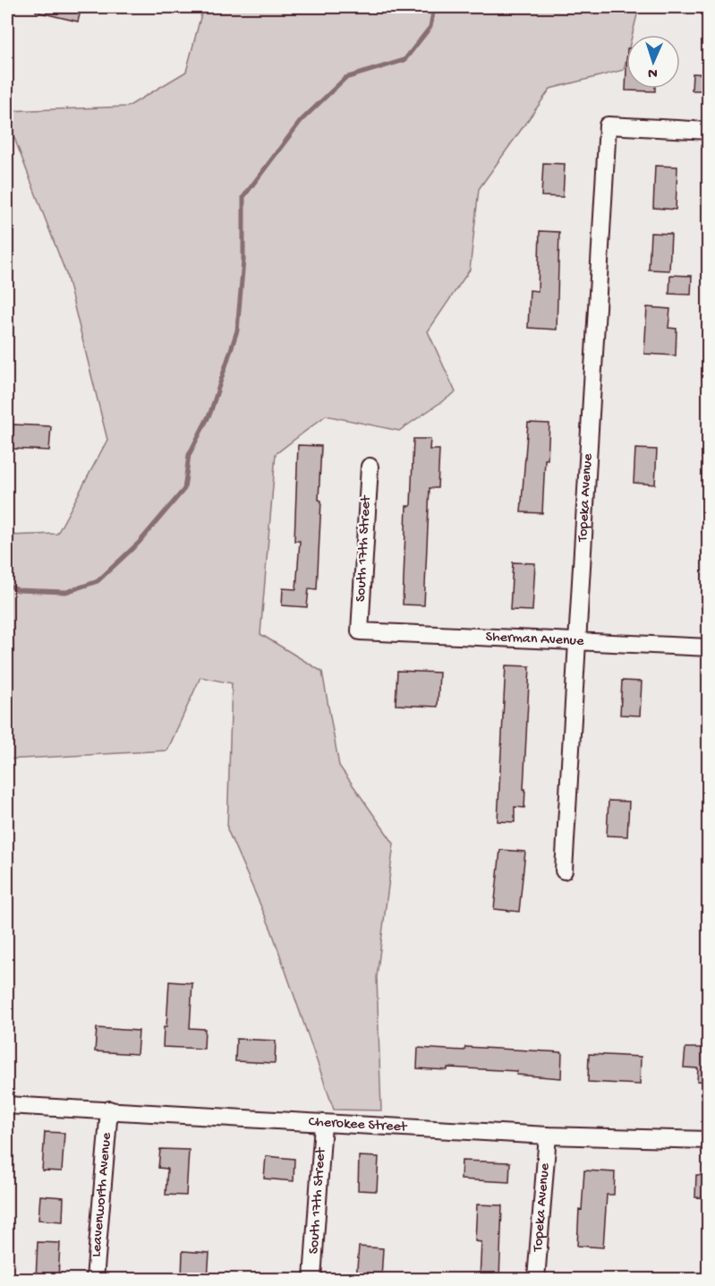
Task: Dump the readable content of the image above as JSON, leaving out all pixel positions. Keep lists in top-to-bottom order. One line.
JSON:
{"streets":{"street":["Topeka Avenue","South 17th Street","Sherman Avenue","Cherokee Street","Leavenworth Avenue"]},"crossings":[["Topeka Avenue","Sherman Avenue"],["Topeka Avenue","Cherokee Street"],["South 17th Street","Sherman Avenue"],["South 17th Street","Cherokee Street"],["Cherokee Street","Leavenworth Avenue"]],"north":"bottom"}
